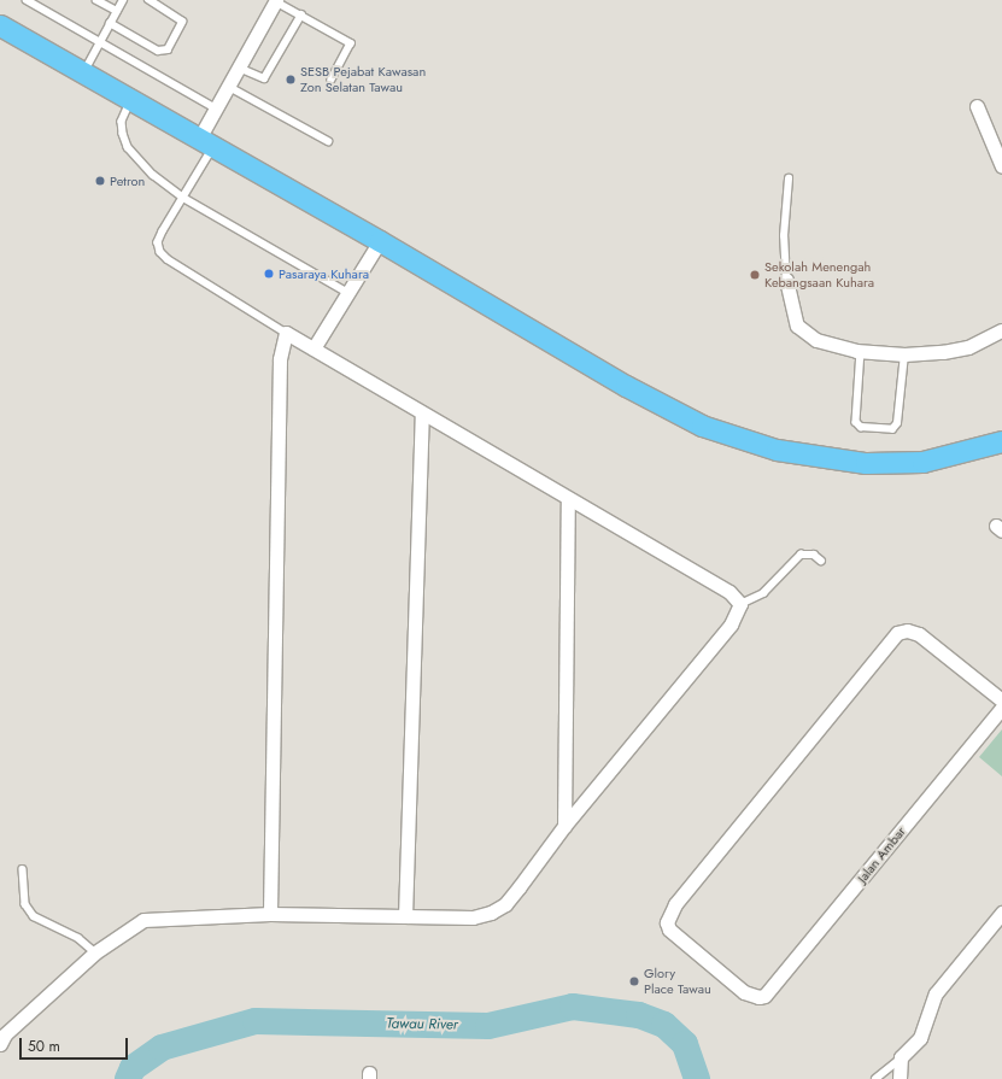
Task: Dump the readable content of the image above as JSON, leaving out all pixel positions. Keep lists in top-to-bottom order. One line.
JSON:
{"streets":{"street":["Jalan Ambar"]},"water":["Tawau River"],"places":["SESB Pejabat Kawasan Zon Selatan Tawau","Petron","Pasaraya Kuhara","Sekolah Menengah Kebangsaan Kuhara","Glory Place Tawau"],"scale_bar":"50 m"}
